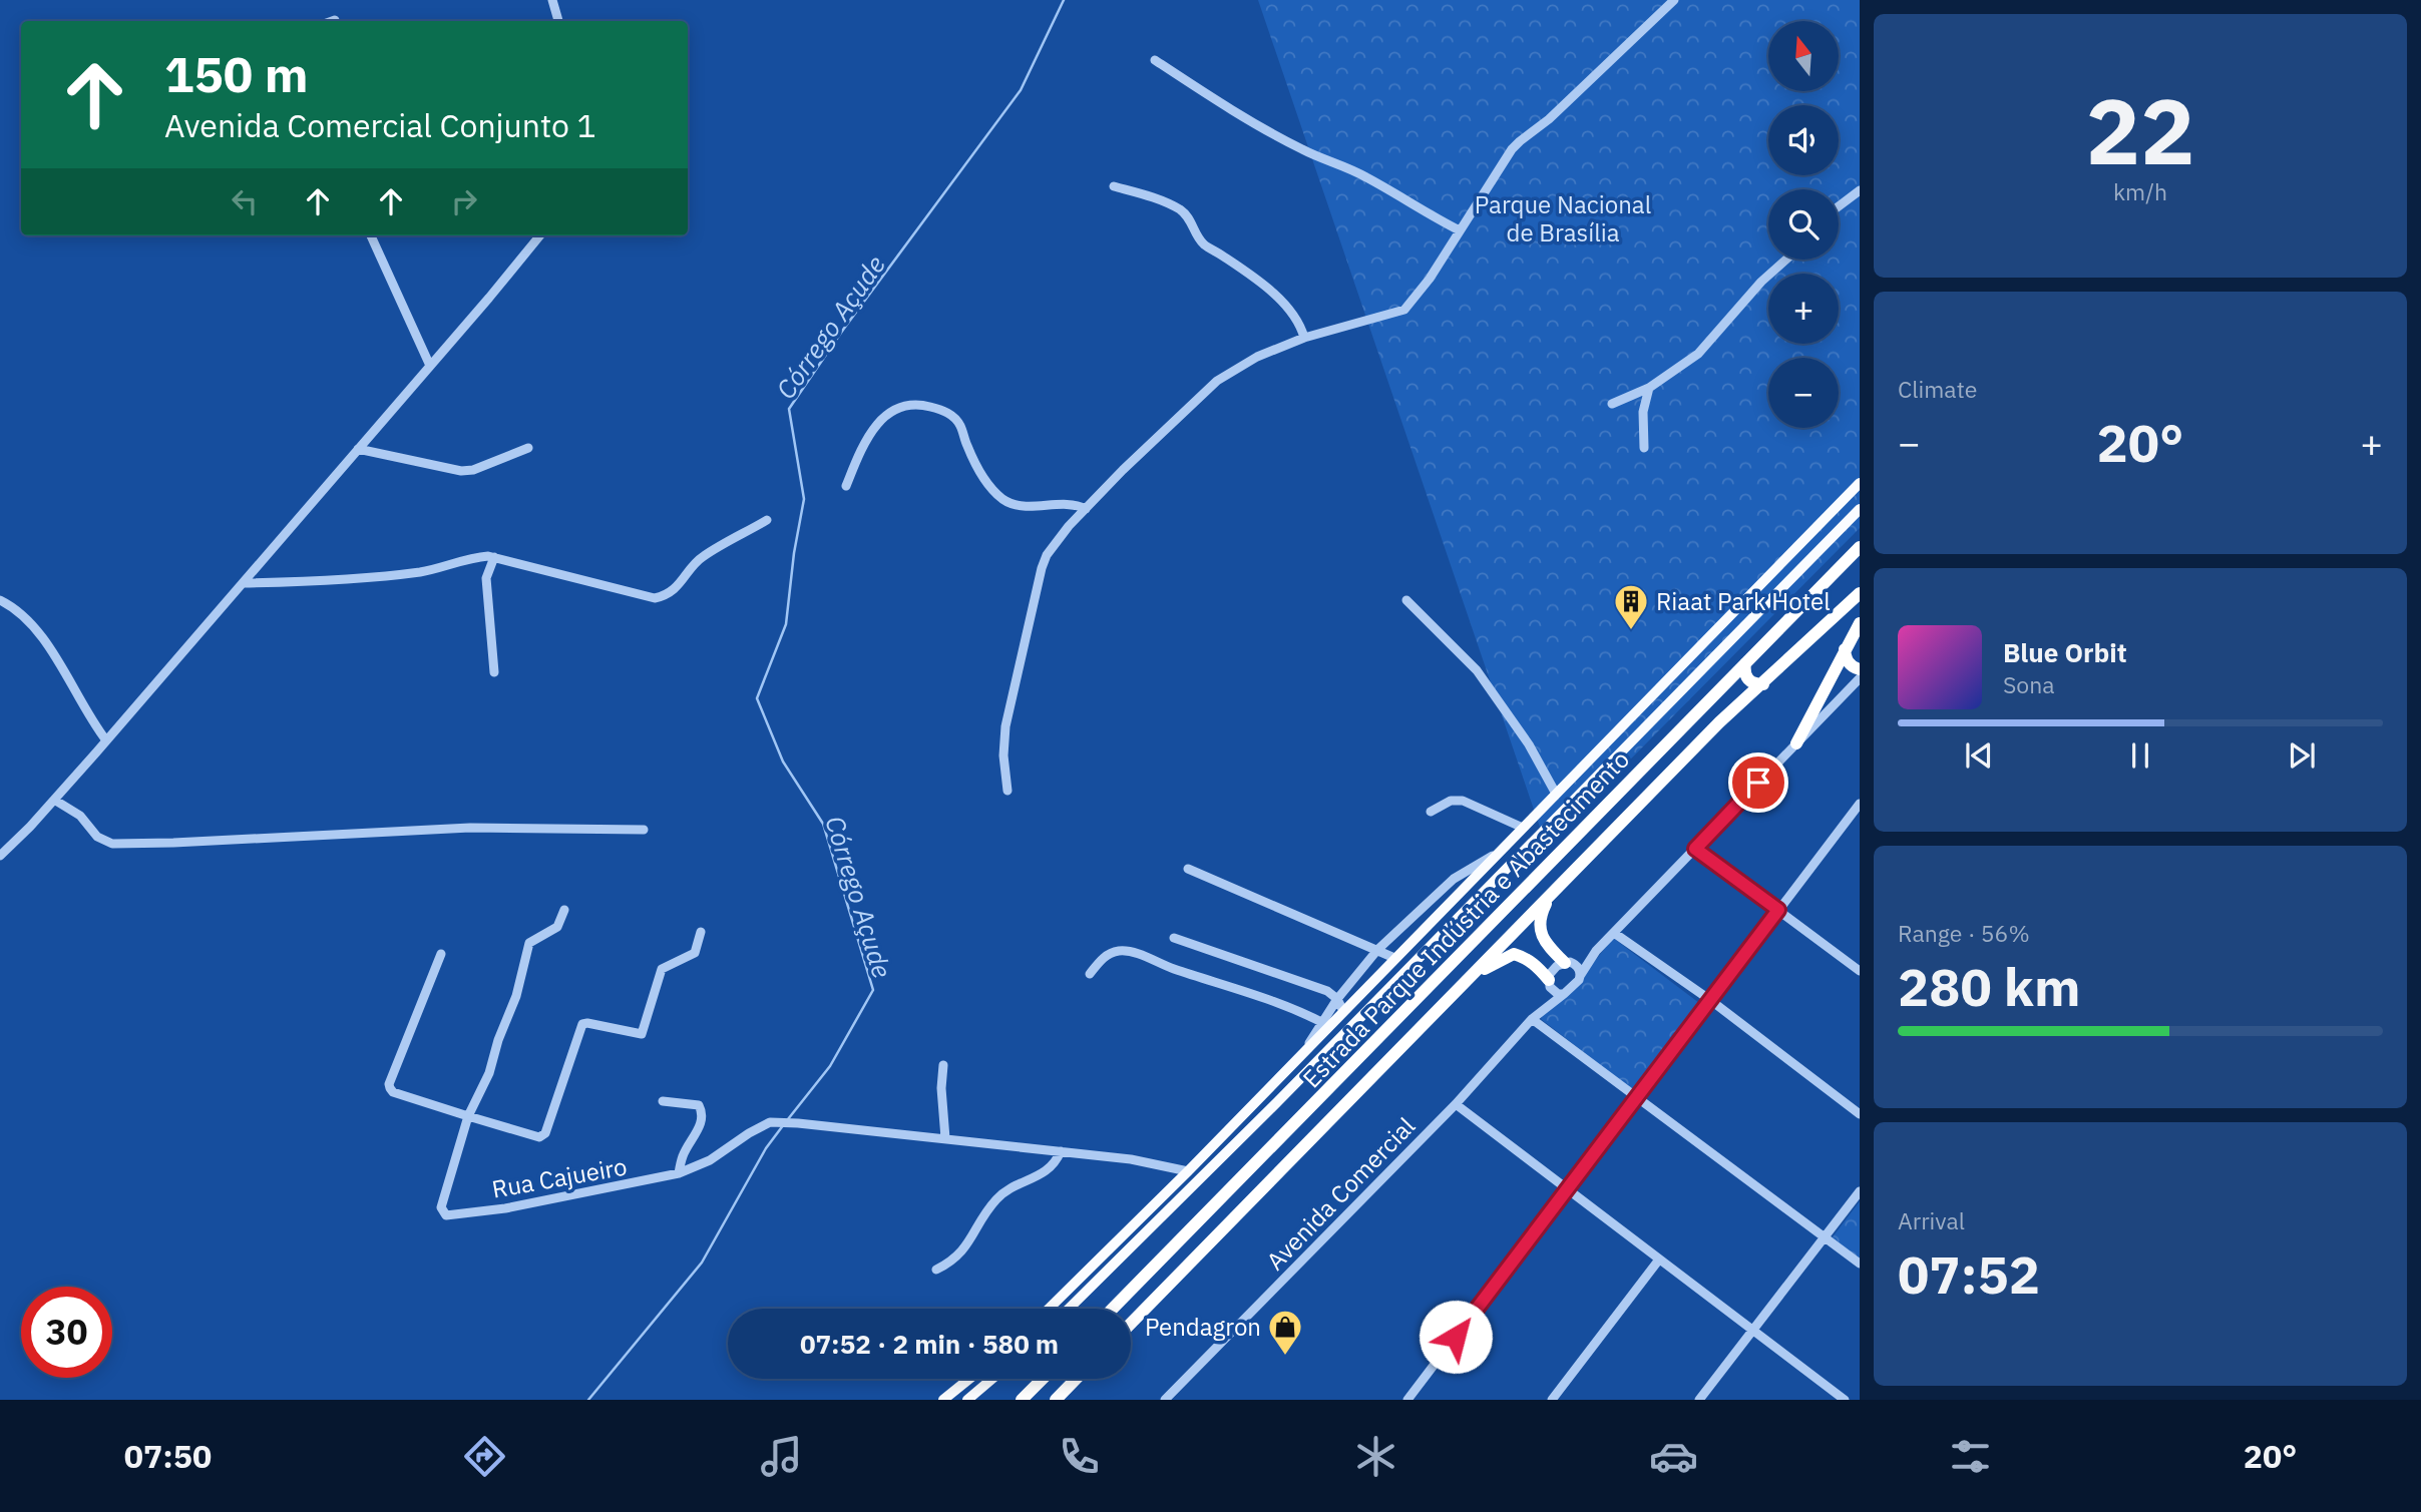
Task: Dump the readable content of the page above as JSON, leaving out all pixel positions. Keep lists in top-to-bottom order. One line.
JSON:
{"streets":{"highway":["Estrada Parque Indústria e Abastecimento"],"street":["Rua Cajueiro","Avenida Comercial"]},"water":["Córrego Açude"],"parks":["Parque Nacional de Brasília"],"places":{"building":["Riaat Park Hotel"],"shop":["Pendagron"]},"north":"top","page":{"tile":[["22","km/h"],"Climate",["Range · 56%","280 km"],["Arrival","07:52"]],"map_buttons":["+","−"],"turn":["150 m","Avenida Comercial Conjunto 1"],"heat":["−","20°","+"],"song":["Blue Orbit","Sona"],"limit":"30","trip":"07:52 · 2 min · 580 m","tabs":["07:50","20°"]}}
